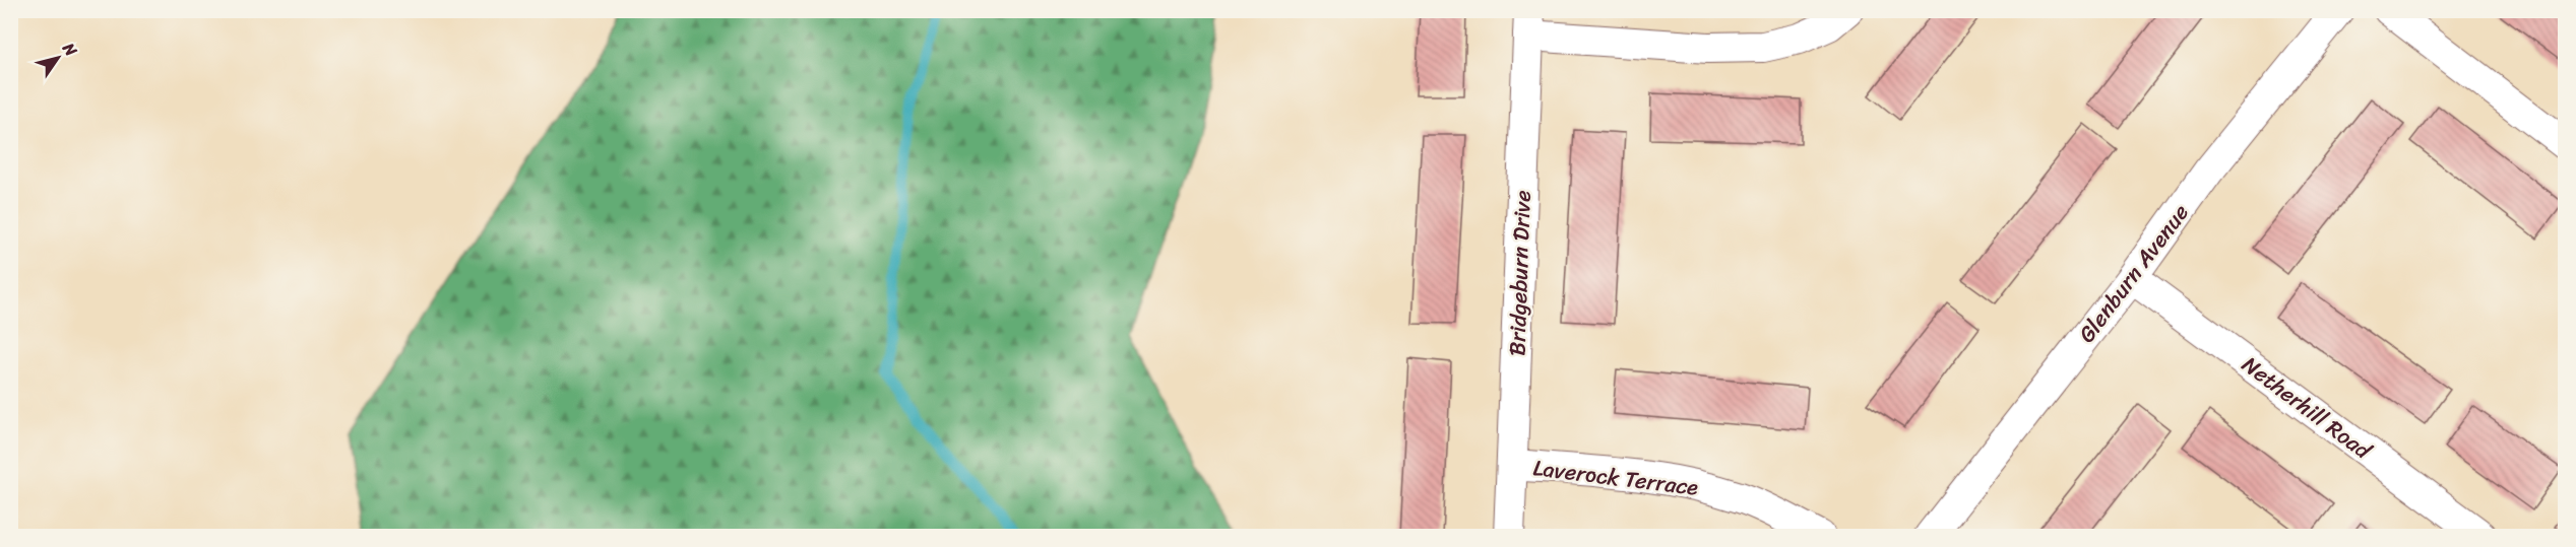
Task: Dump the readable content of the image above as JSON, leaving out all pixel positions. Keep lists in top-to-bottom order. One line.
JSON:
{"streets":{"street":["Bridgeburn Drive","Glenburn Avenue","Netherhill Road","Laverock Terrace"]},"crossings":[["Bridgeburn Drive","Laverock Terrace"],["Glenburn Avenue","Netherhill Road"]],"north":"top right"}
